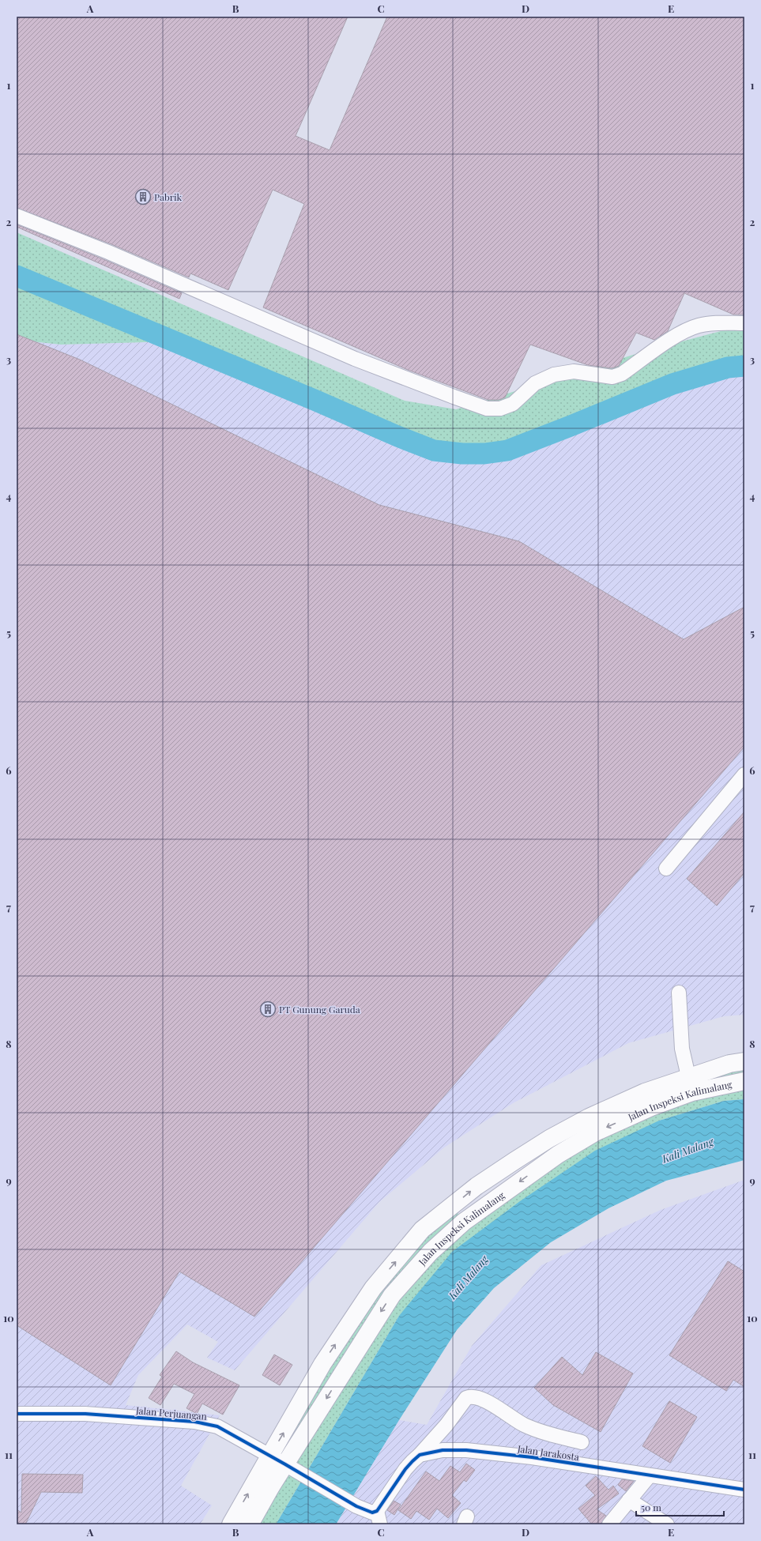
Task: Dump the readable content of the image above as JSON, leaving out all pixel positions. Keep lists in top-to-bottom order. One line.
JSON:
{"streets":{"main road":["Jalan Inspeksi Kalimalang"],"street":["Jalan Perjuangan","Jalan Jarakosta"]},"crossings":[["Jalan Inspeksi Kalimalang","Jalan Perjuangan"]],"water":["Kali Malang"],"places":{"building":["Pabrik","PT Gunung Garuda"]},"scale_bar":"50 m","grid":{"columns":["A","B","C","D","E"],"rows":["1","2","3","4","5","6","7","8","9","10","11"]}}
